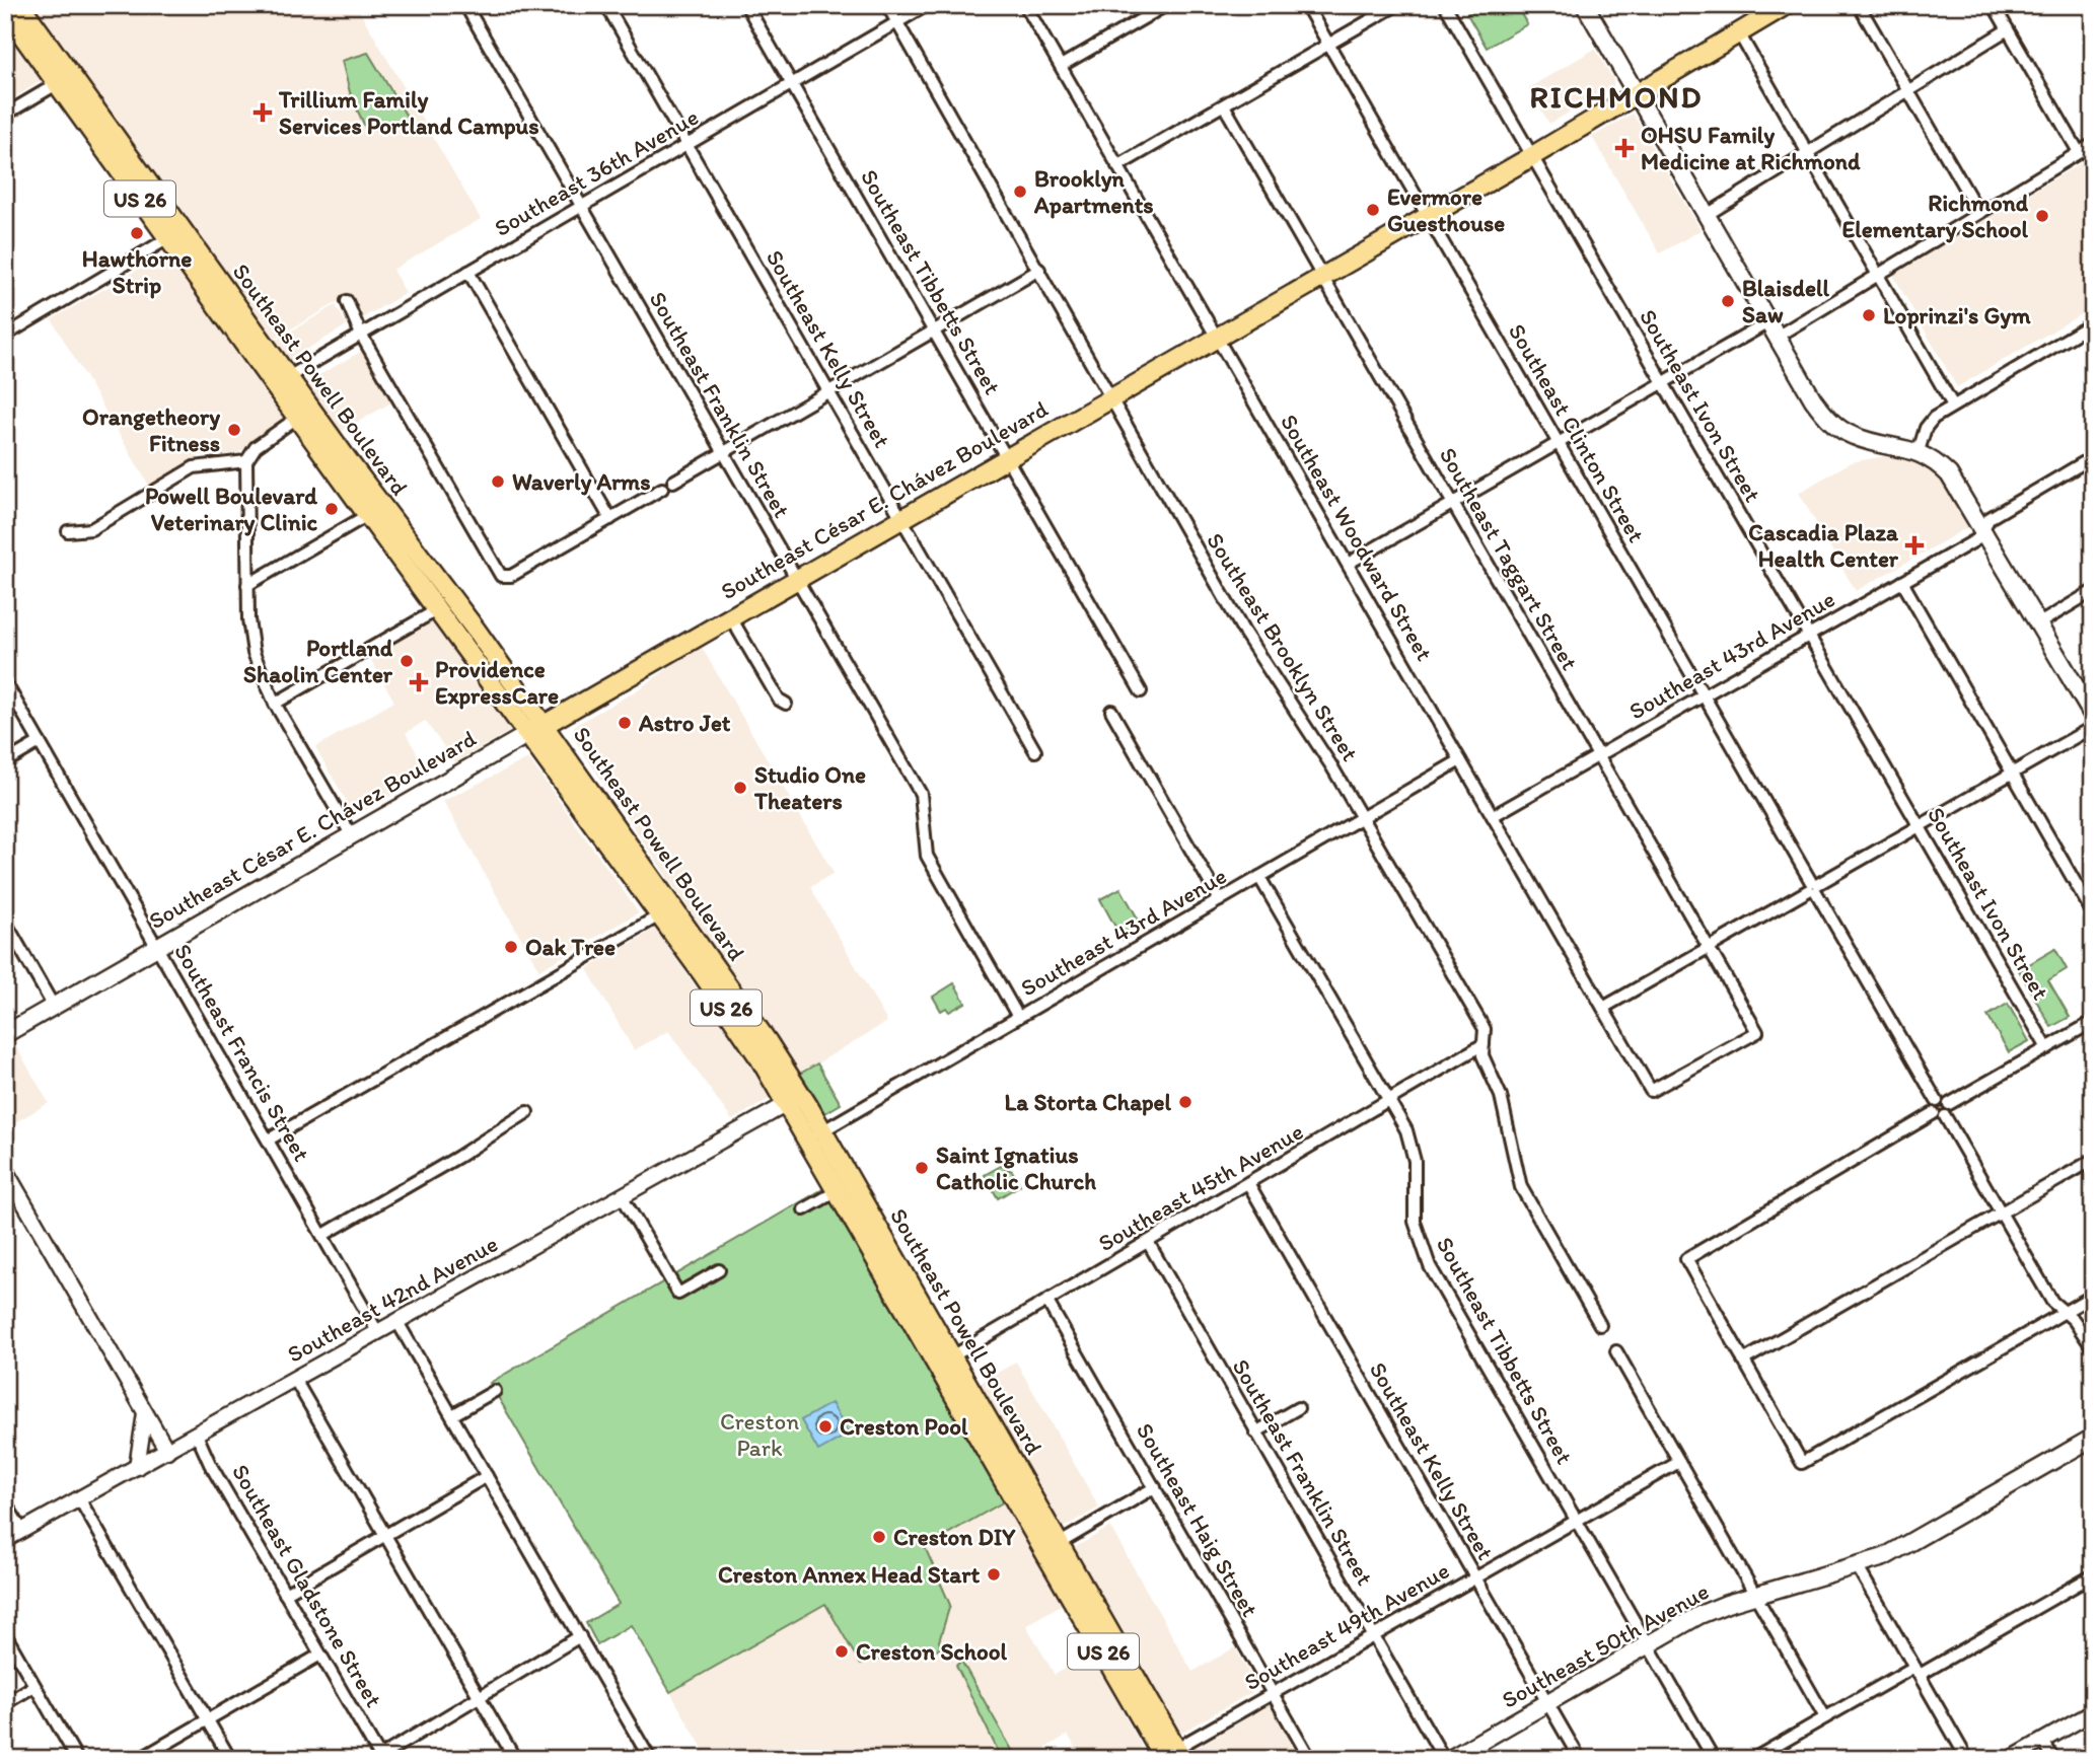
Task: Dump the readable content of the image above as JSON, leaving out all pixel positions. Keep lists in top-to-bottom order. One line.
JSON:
{"streets":{"main road":["US 26","Southeast Powell Boulevard","Southeast César E. Chávez Boulevard","Southeast 50th Avenue"],"street":["Southeast 36th Avenue","Southeast Tibbetts Street","Southeast Kelly Street","Southeast Franklin Street","Southeast Ivon Street","Southeast Clinton Street","Southeast Woodward Street","Southeast Taggart Street","Southeast Brooklyn Street","Southeast 43rd Avenue","Southeast Francis Street","Southeast 45th Avenue","Southeast 42nd Avenue","Southeast Haig Street","Southeast Gladstone Street","Southeast 49th Avenue"]},"crossings":[["Southeast 36th Avenue","Southeast Tibbetts Street"],["Southeast 36th Avenue","Southeast Kelly Street"],["Southeast 36th Avenue","Southeast Powell Boulevard"],["Southeast 36th Avenue","Southeast Franklin Street"],["Southeast 36th Avenue","Southeast Brooklyn Street"],["Southeast Tibbetts Street","Southeast César E. Chávez Boulevard"],["Southeast Tibbetts Street","Southeast 43rd Avenue"],["Southeast Tibbetts Street","Southeast 45th Avenue"],["Southeast Tibbetts Street","Southeast 49th Avenue"],["Southeast Tibbetts Street","Southeast 50th Avenue"],["Southeast Kelly Street","Southeast César E. Chávez Boulevard"],["Southeast Kelly Street","Southeast 45th Avenue"],["Southeast Kelly Street","Southeast 49th Avenue"],["Southeast Kelly Street","Southeast 50th Avenue"],["Southeast Powell Boulevard","Southeast César E. Chávez Boulevard"],["Southeast Powell Boulevard","Southeast 43rd Avenue"],["Southeast Powell Boulevard","Southeast 45th Avenue"],["Southeast Powell Boulevard","Southeast 42nd Avenue"],["Southeast Powell Boulevard","Southeast 49th Avenue"],["Southeast Franklin Street","Southeast César E. Chávez Boulevard"],["Southeast Franklin Street","Southeast 43rd Avenue"],["Southeast Franklin Street","Southeast 45th Avenue"],["Southeast Franklin Street","Southeast 49th Avenue"],["Southeast Ivon Street","Southeast César E. Chávez Boulevard"],["Southeast Ivon Street","Southeast 43rd Avenue"],["Southeast Clinton Street","Southeast César E. Chávez Boulevard"],["Southeast Clinton Street","Southeast 43rd Avenue"],["Southeast César E. Chávez Boulevard","Southeast Woodward Street"],["Southeast César E. Chávez Boulevard","Southeast Taggart Street"],["Southeast César E. Chávez Boulevard","Southeast Brooklyn Street"],["Southeast César E. Chávez Boulevard","Southeast Francis Street"],["Southeast Woodward Street","Southeast Taggart Street"],["Southeast Woodward Street","Southeast 43rd Avenue"],["Southeast Taggart Street","Southeast 43rd Avenue"],["Southeast Brooklyn Street","Southeast 43rd Avenue"],["Southeast Brooklyn Street","Southeast 45th Avenue"],["Southeast Francis Street","Southeast 42nd Avenue"],["Southeast 45th Avenue","Southeast Haig Street"],["Southeast 42nd Avenue","Southeast Gladstone Street"],["Southeast Haig Street","Southeast 49th Avenue"]],"districts":["RICHMOND"],"parks":["Creston Park"],"places":{"health":["Trillium Family Services Portland Campus","OHSU Family Medicine at Richmond","Cascadia Plaza Health Center","Providence ExpressCare"],"other":["Brooklyn Apartments","Evermore Guesthouse","Richmond Elementary School","Hawthorne Strip","Blaisdell Saw","Loprinzi's Gym","Orangetheory Fitness","Waverly Arms","Powell Boulevard Veterinary Clinic","Portland Shaolin Center","Astro Jet","Studio One Theaters","Oak Tree","La Storta Chapel","Saint Ignatius Catholic Church","Creston Pool","Creston DIY","Creston Annex Head Start","Creston School"]}}
